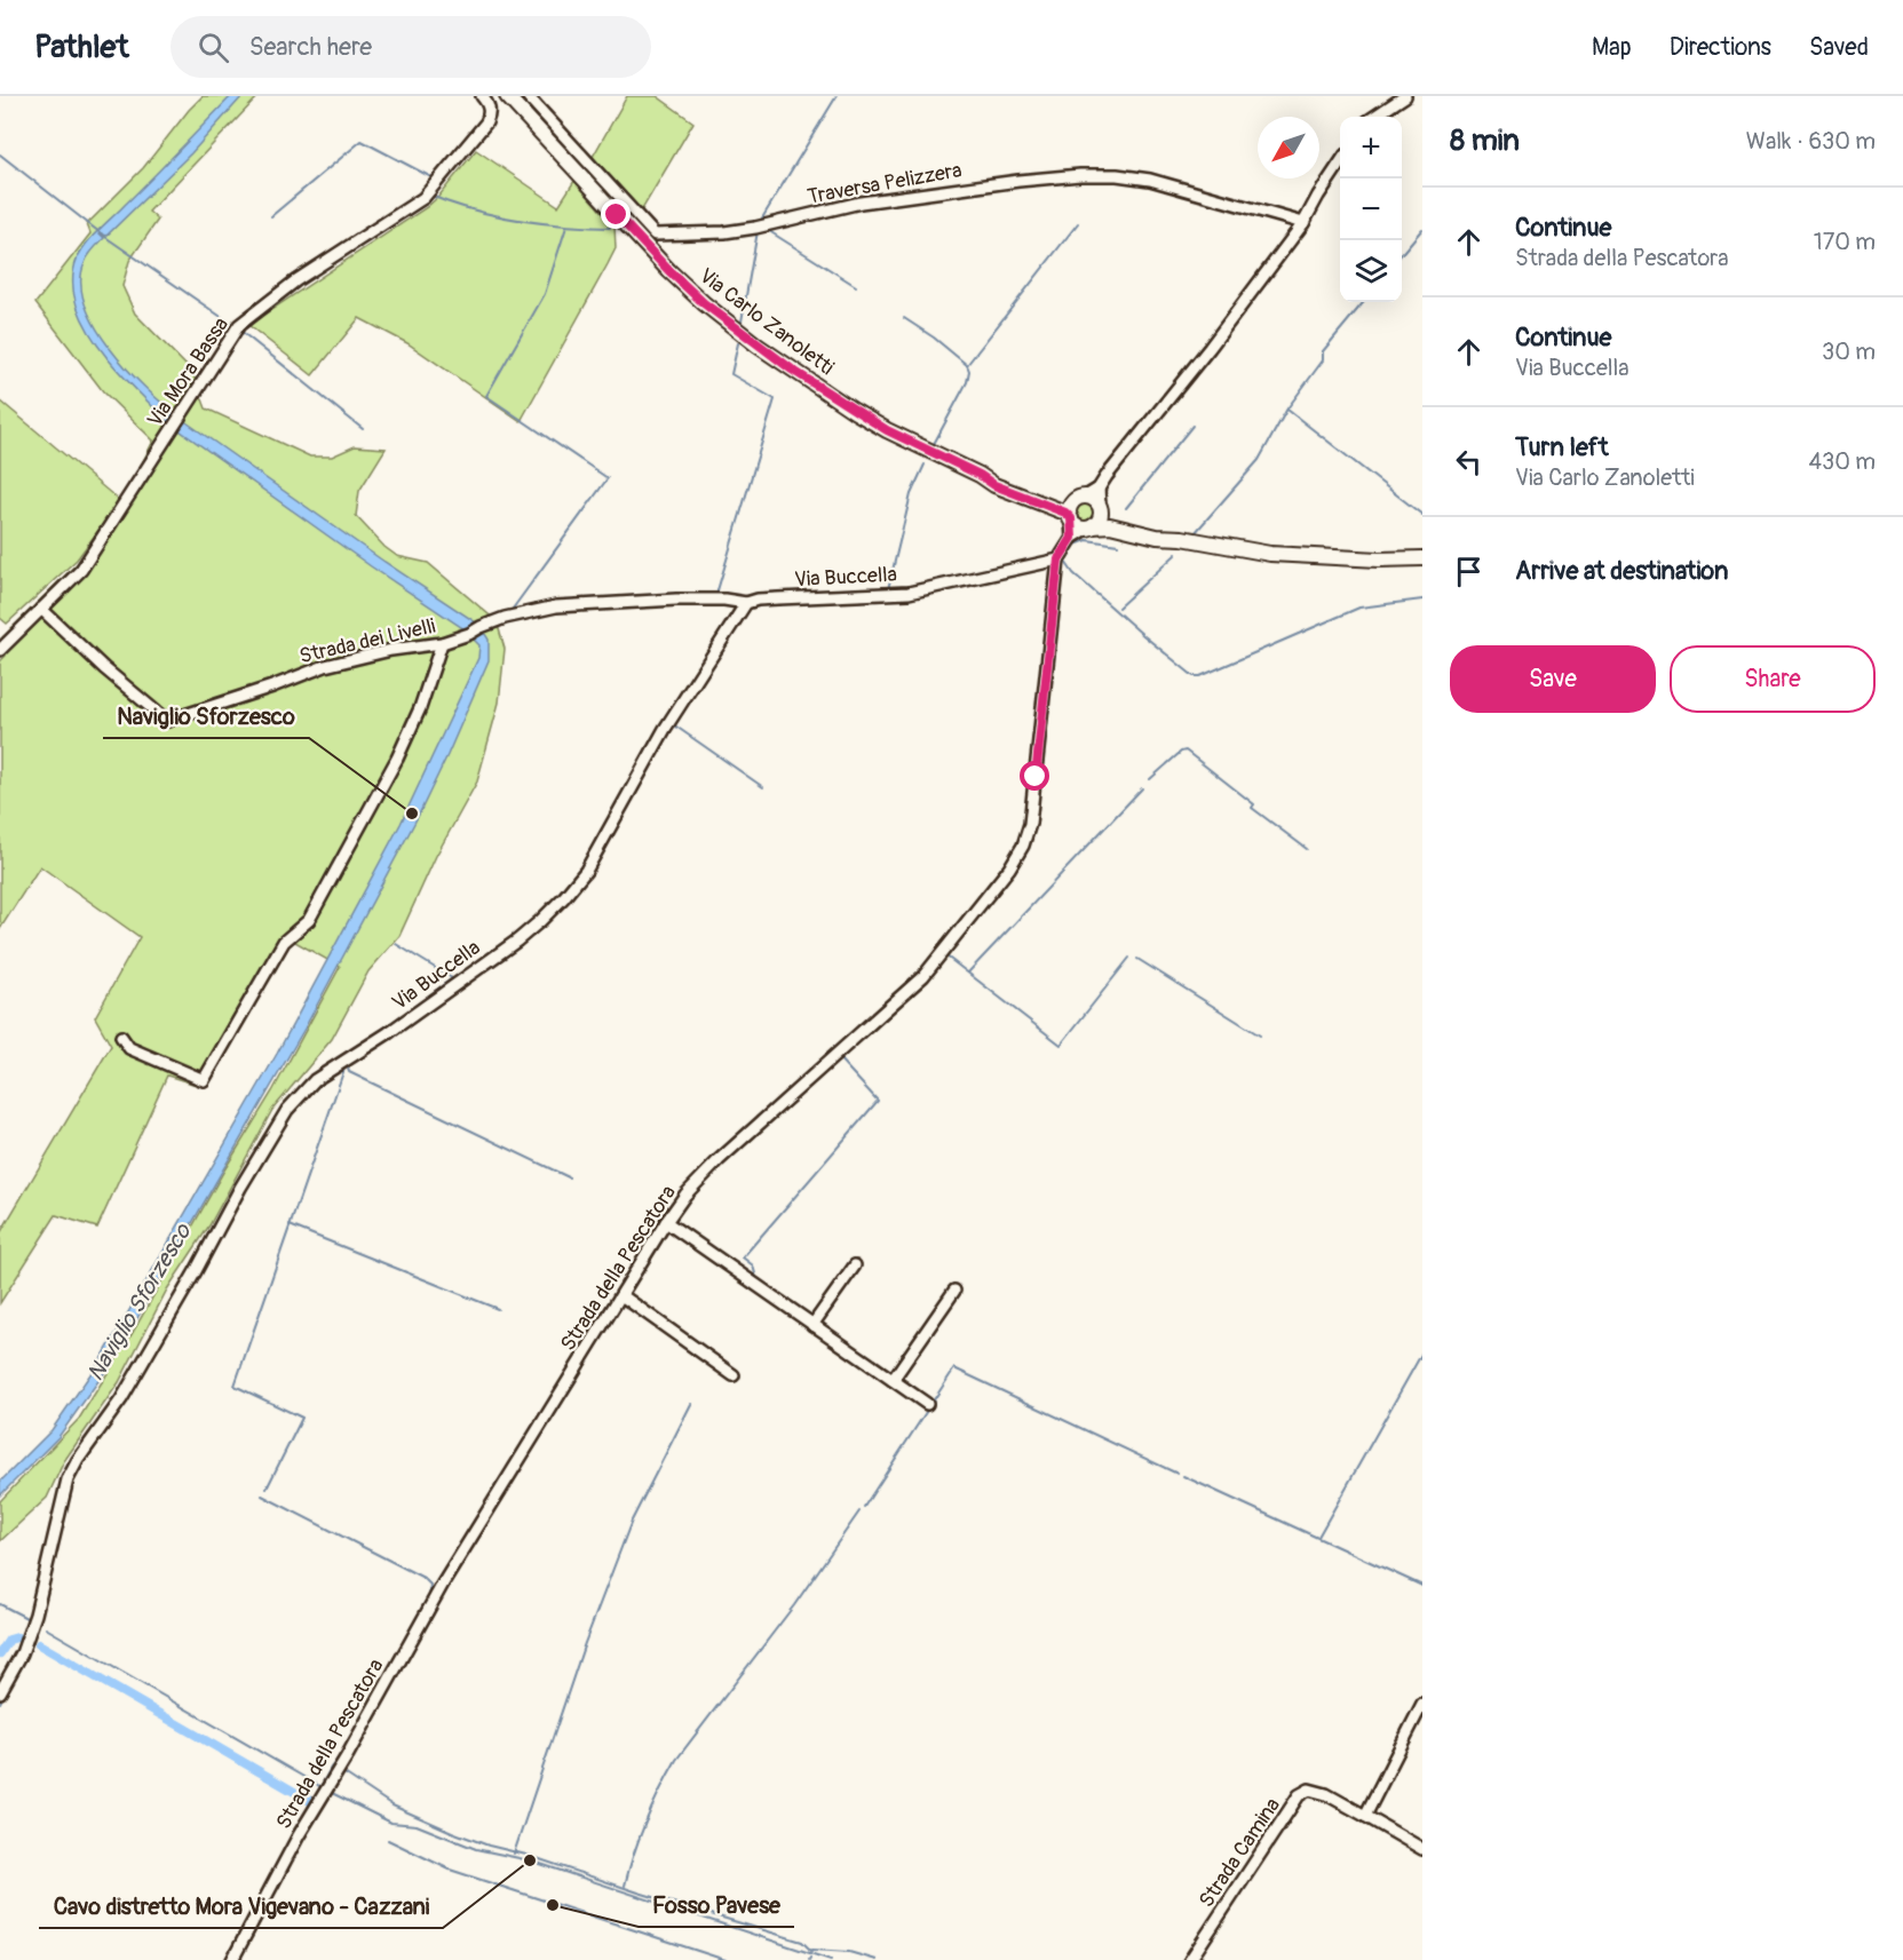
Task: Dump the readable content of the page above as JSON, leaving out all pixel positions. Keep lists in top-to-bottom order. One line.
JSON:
{"streets":{"main road":["Via Carlo Zanoletti"],"street":["Traversa Pelizzera","Via Mora Bassa","Via Buccella","Strada dei Livelli","Strada della Pescatora","Strada Camina"]},"crossings":[["Via Mora Bassa","Strada dei Livelli"],["Via Buccella","Strada dei Livelli"],["Via Buccella","Strada della Pescatora"]],"water":["Naviglio Sforzesco"],"places":["Naviglio Sforzesco","Cavo distretto Mora Vigevano - Cazzani","Fosso Pavese"],"north":"bottom left","page":{"header":"Pathlet","search":"Search here","nav":["Map","Directions","Saved"],"heading":["8 min","Walk · 630 m"],"map_buttons":["+","−"],"list":[["Continue","Strada della Pescatora","170 m"],["Continue","Via Buccella","30 m"],["Turn left","Via Carlo Zanoletti","430 m"],"Arrive at destination"],"buttons":["Save","Share"]}}
